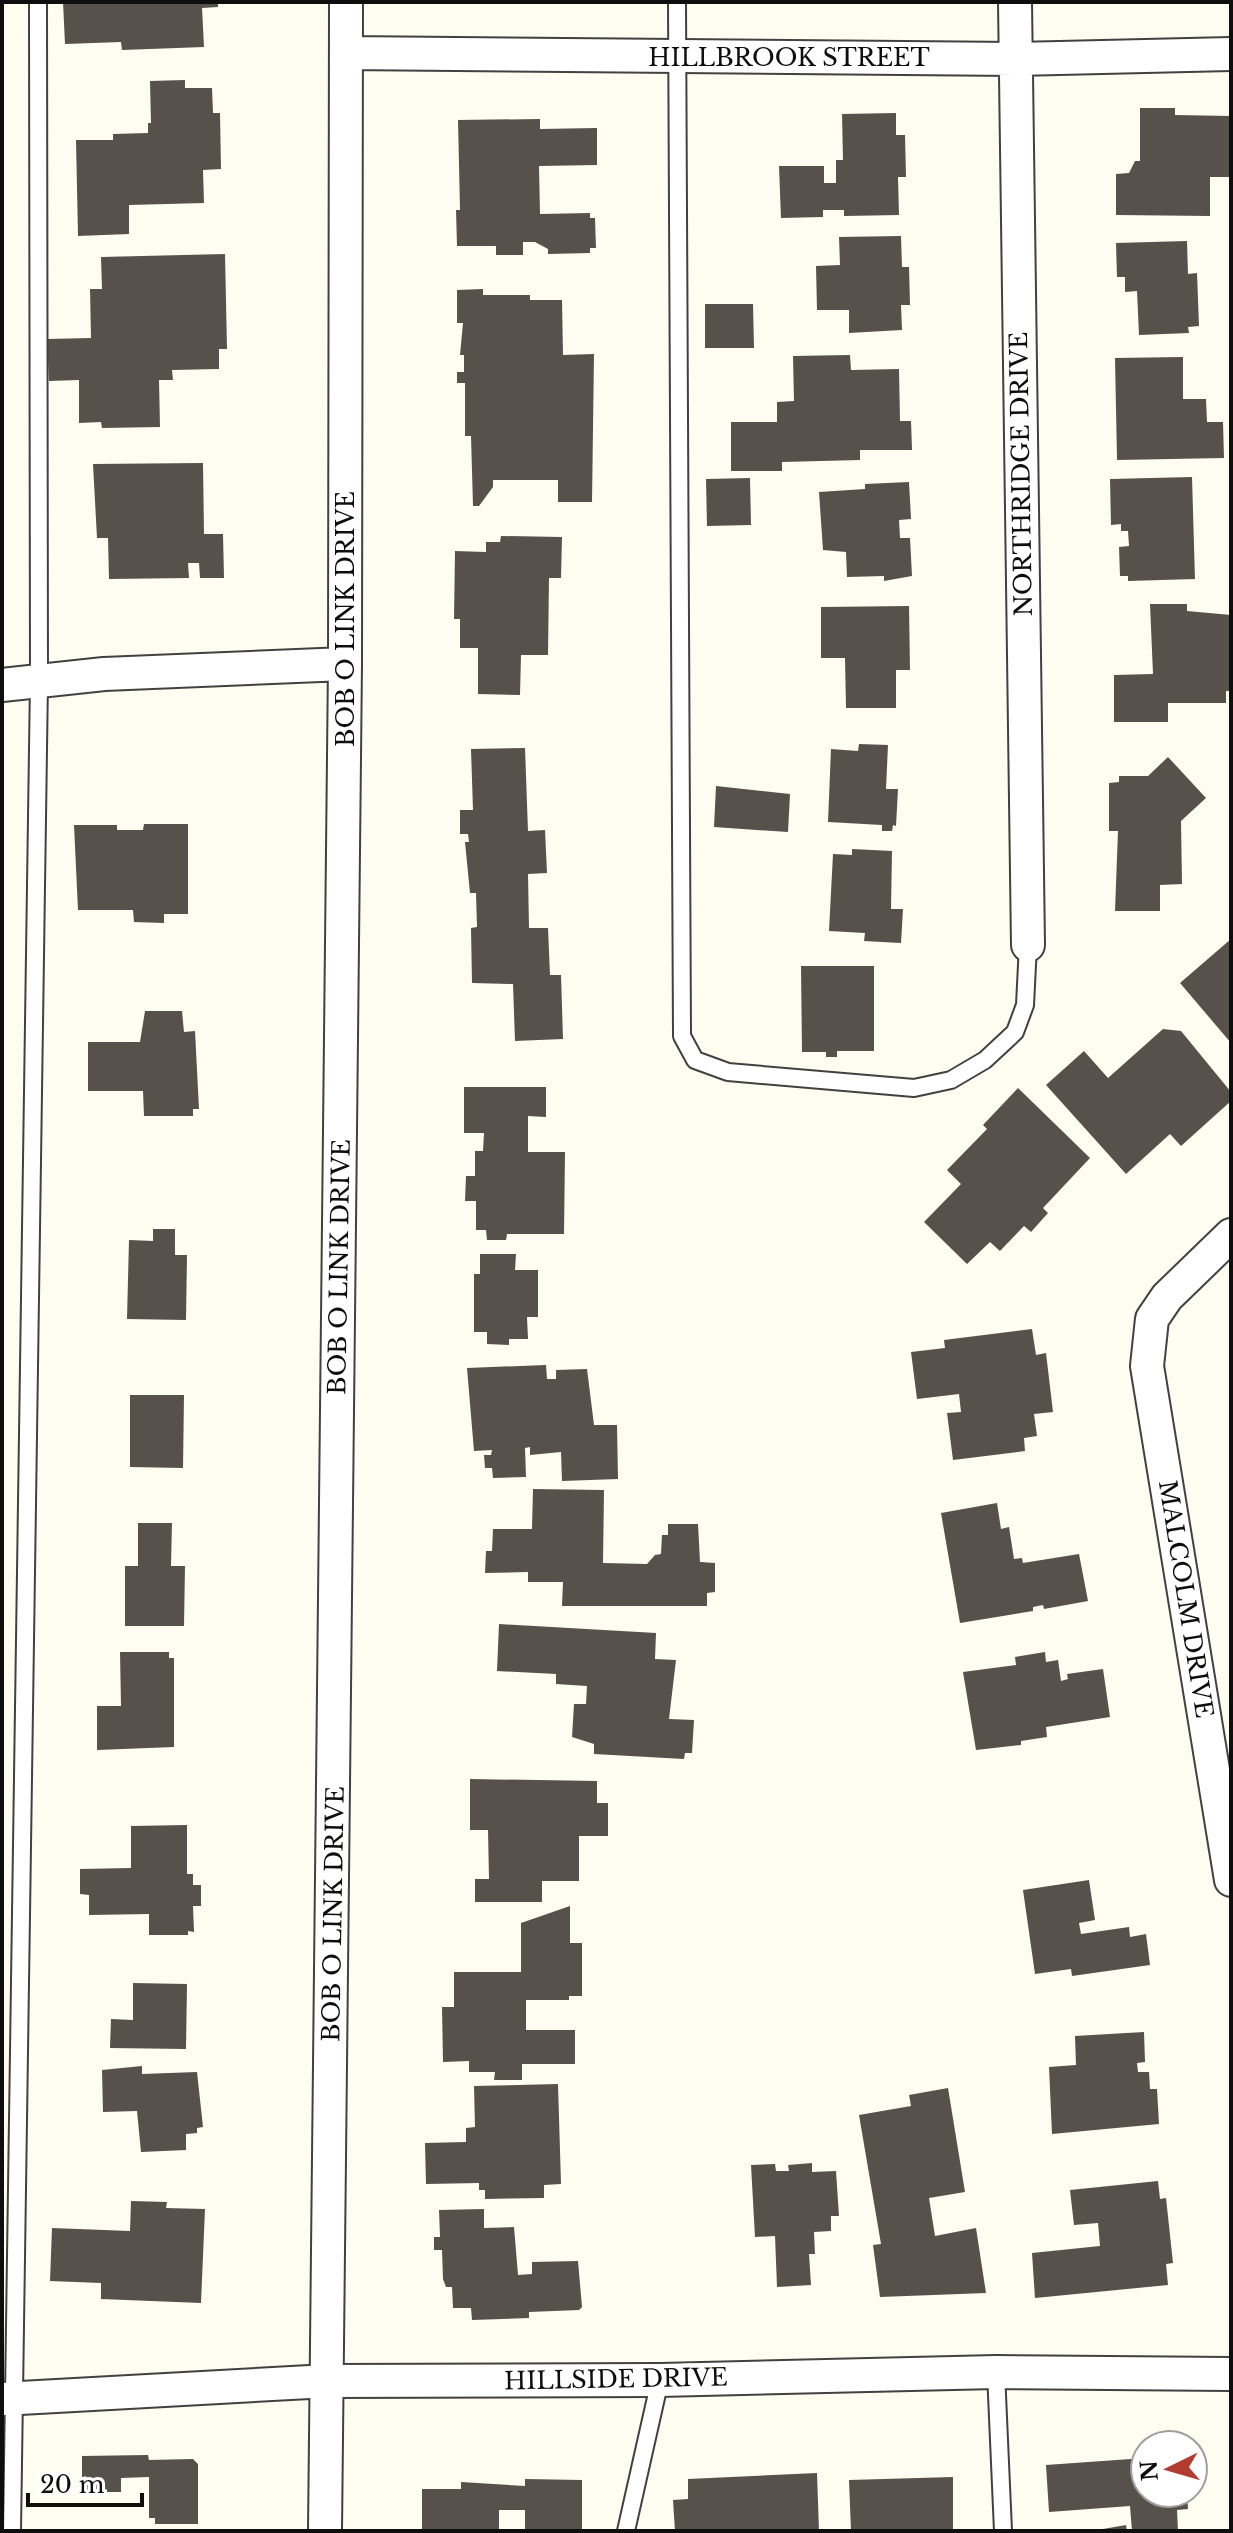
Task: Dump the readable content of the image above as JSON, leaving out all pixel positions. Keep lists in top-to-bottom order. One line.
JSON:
{"streets":{"street":["HILLBROOK STREET","NORTHRIDGE DRIVE","BOB O LINK DRIVE","MALCOLM DRIVE","HILLSIDE DRIVE"]},"crossings":[["HILLBROOK STREET","NORTHRIDGE DRIVE"],["HILLBROOK STREET","BOB O LINK DRIVE"],["BOB O LINK DRIVE","HILLSIDE DRIVE"]],"scale_bar":"20 m","north":"left"}
